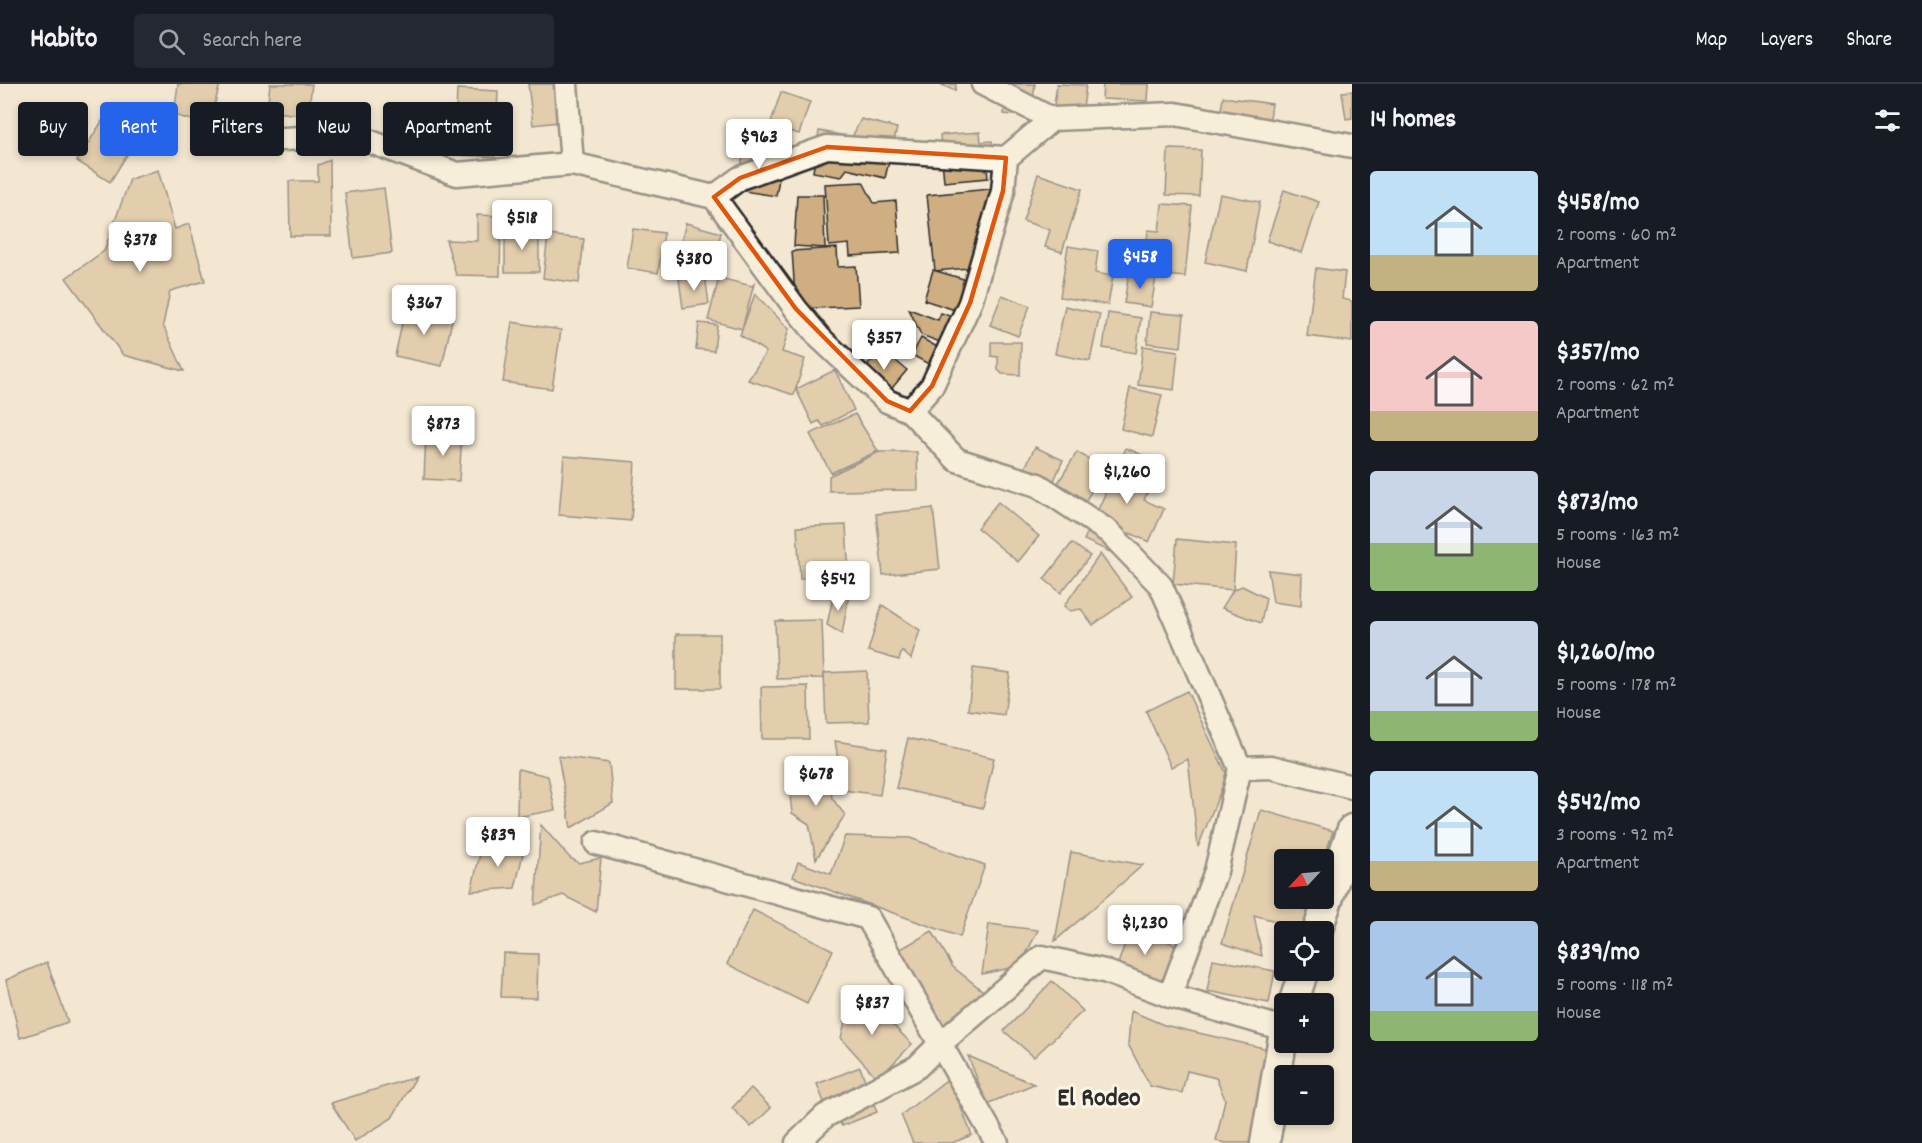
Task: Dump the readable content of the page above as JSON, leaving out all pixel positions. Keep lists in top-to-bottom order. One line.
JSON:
{"districts":["El Rodeo"],"north":"bottom left","page":{"header":"Habito","search":"Search here","nav":["Map","Layers","Share"],"heading":"14 homes","chip":["Buy","Rent","Filters","New","Apartment"],"price":["$963","$518","$378","$458","$380","$367","$357","$873","$1,260","$542","$678","$839","$1,230","$837"],"list":[{"name":"$458/mo","note":"2 rooms · 60 m² · Apartment"},{"name":"$357/mo","note":"2 rooms · 62 m² · Apartment"},{"name":"$873/mo","note":"5 rooms · 163 m² · House"},{"name":"$1,260/mo","note":"5 rooms · 178 m² · House"},{"name":"$542/mo","note":"3 rooms · 92 m² · Apartment"},{"name":"$839/mo","note":"5 rooms · 118 m² · House"}],"map_buttons":["+","−"]}}
